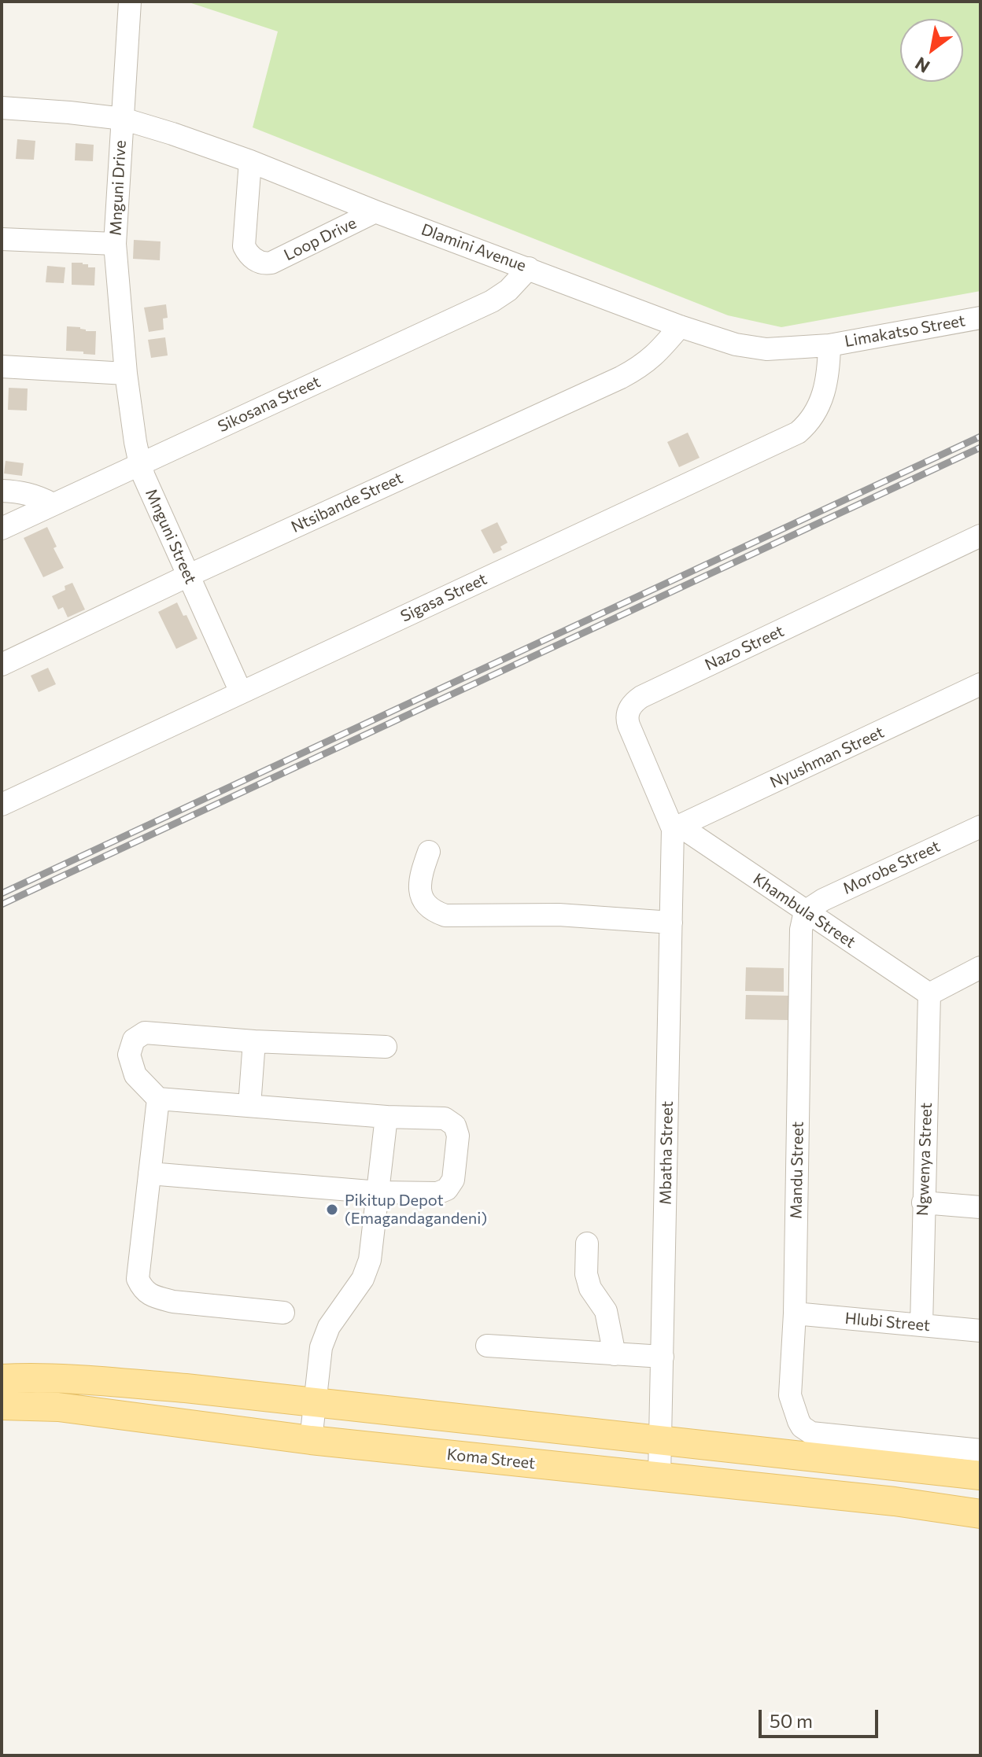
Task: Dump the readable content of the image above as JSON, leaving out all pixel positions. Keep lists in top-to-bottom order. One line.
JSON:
{"streets":{"main road":["Koma Street"],"street":["Mnguni Drive","Loop Drive","Dlamini Avenue","Limakatso Street","Sikosana Street","Ntsibande Street","Mnguni Street","Sigasa Street","Nazo Street","Nyushman Street","Morobe Street","Khambula Street","Mbatha Street","Ngwenya Street","Mandu Street","Hlubi Street"]},"crossings":[["Mnguni Drive","Dlamini Avenue"],["Mnguni Drive","Mnguni Street"],["Loop Drive","Dlamini Avenue"],["Dlamini Avenue","Limakatso Street"],["Dlamini Avenue","Sikosana Street"],["Dlamini Avenue","Ntsibande Street"],["Dlamini Avenue","Sigasa Street"],["Limakatso Street","Sigasa Street"],["Sikosana Street","Mnguni Street"],["Ntsibande Street","Mnguni Street"],["Mnguni Street","Sigasa Street"],["Nazo Street","Nyushman Street"],["Nazo Street","Khambula Street"],["Nazo Street","Mbatha Street"],["Nyushman Street","Khambula Street"],["Nyushman Street","Mbatha Street"],["Morobe Street","Khambula Street"],["Morobe Street","Mandu Street"],["Khambula Street","Mbatha Street"],["Khambula Street","Ngwenya Street"],["Khambula Street","Mandu Street"],["Mbatha Street","Koma Street"],["Ngwenya Street","Hlubi Street"],["Mandu Street","Hlubi Street"]],"places":["Pikitup Depot (Emagandagandeni)"],"scale_bar":"50 m","north":"bottom left"}
